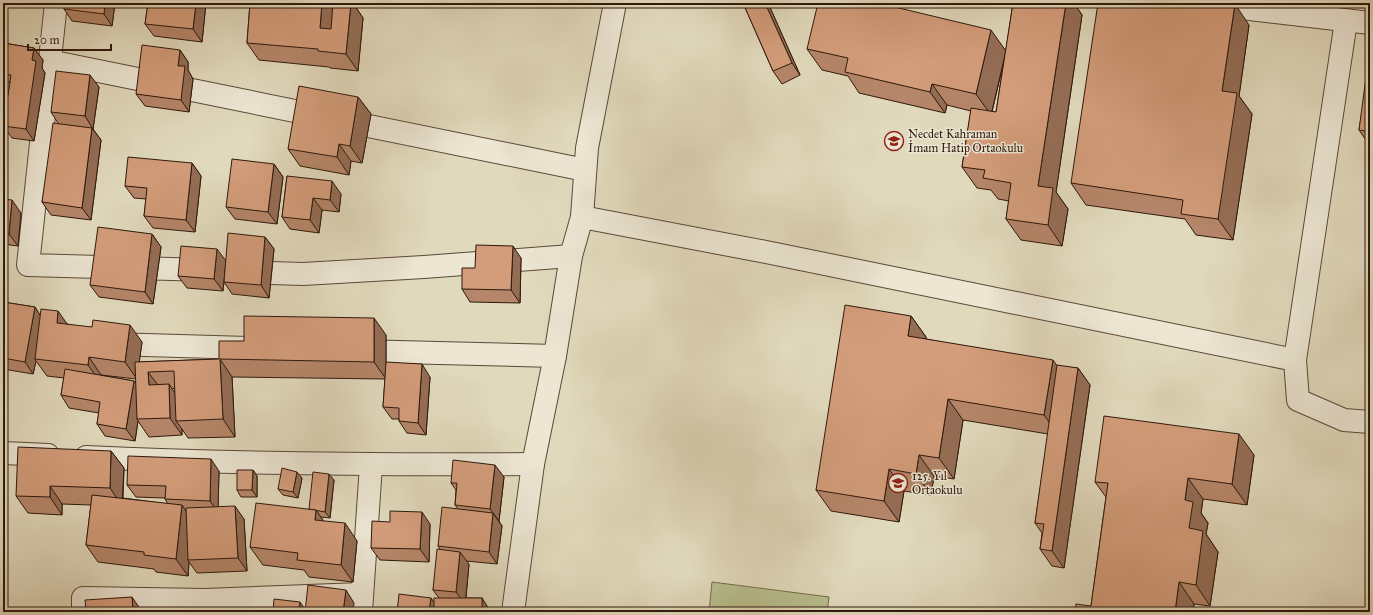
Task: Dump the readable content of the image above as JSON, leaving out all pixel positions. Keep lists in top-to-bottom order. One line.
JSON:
{"places":{"school or university":["Necdet Kahraman İmam Hatip Ortaokulu","125. Yıl Ortaokulu"]},"scale_bar":"20 m"}
